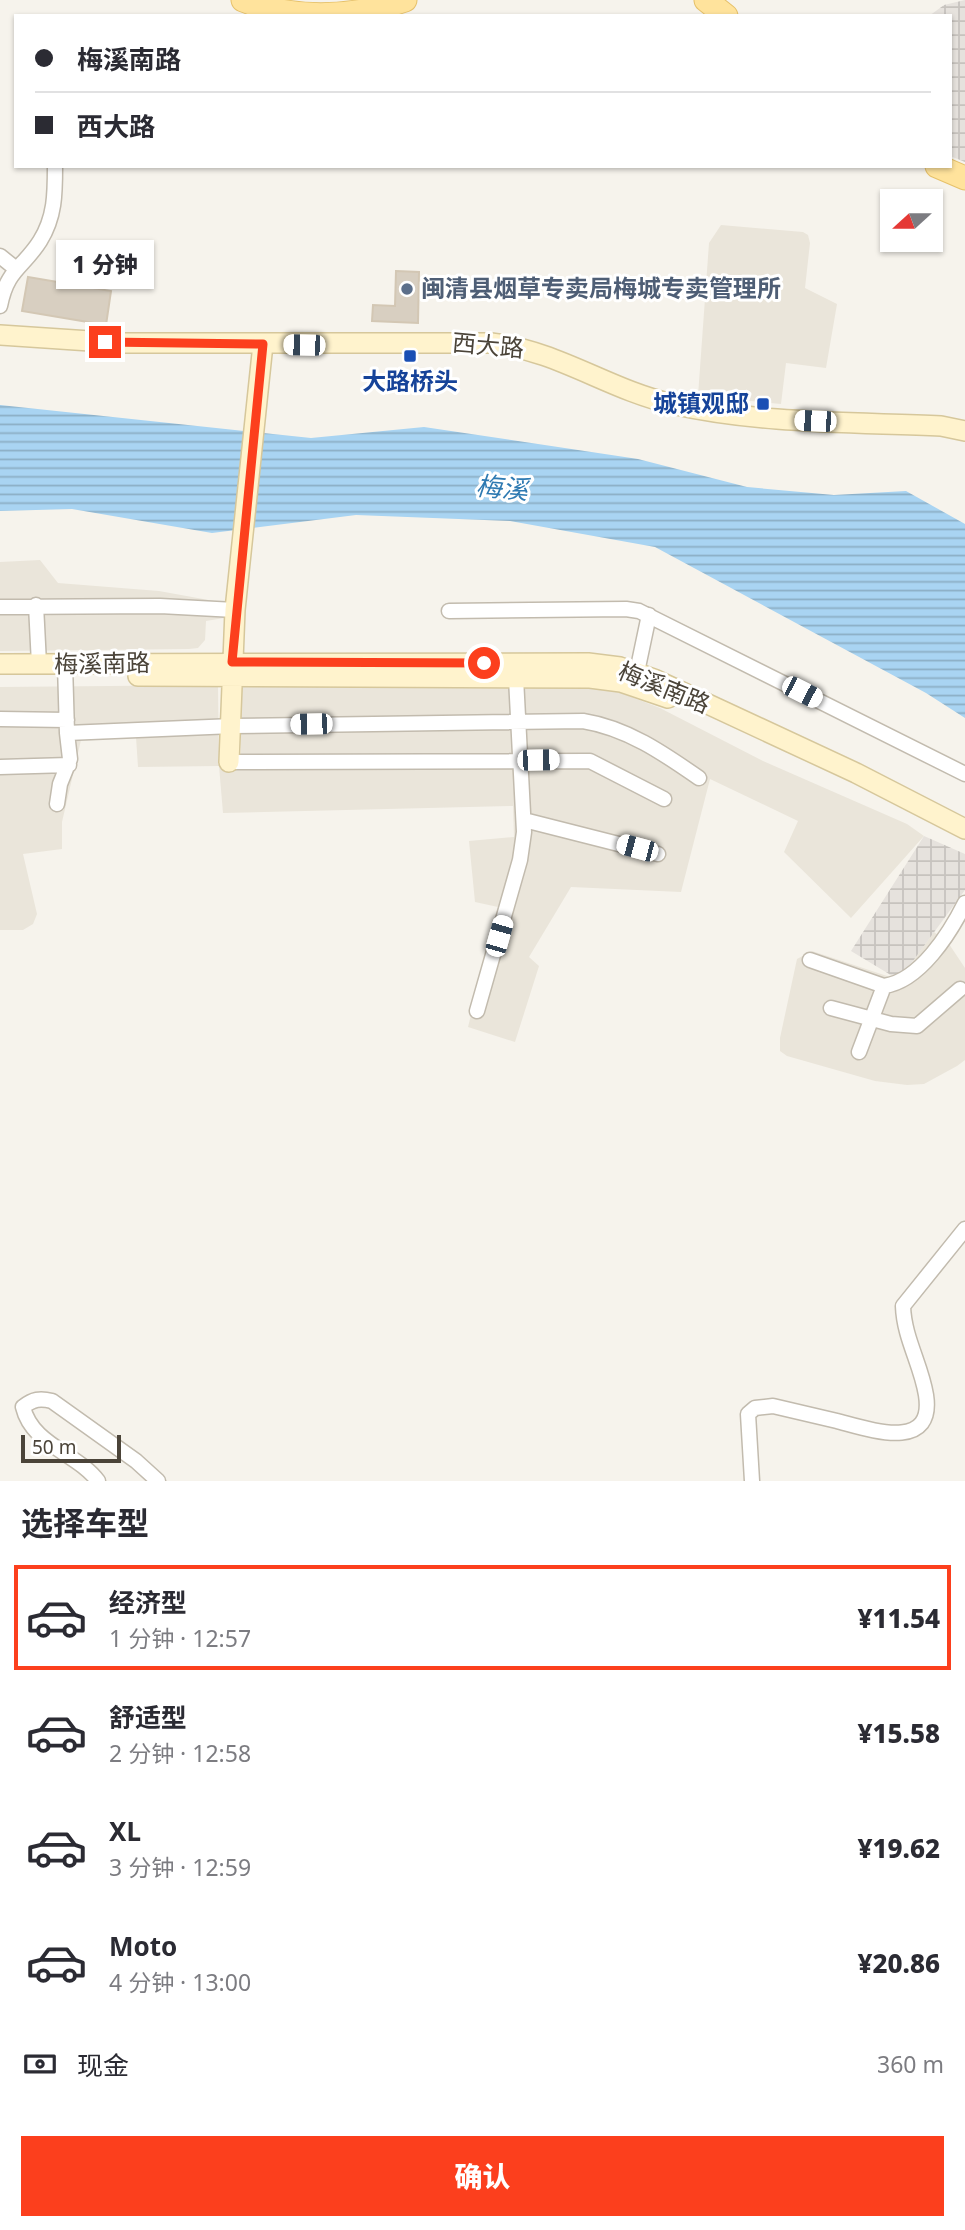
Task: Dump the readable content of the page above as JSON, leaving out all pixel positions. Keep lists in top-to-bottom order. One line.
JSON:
{"streets":{"main road":["西大路","梅溪南路"]},"water":["梅溪"],"places":{"other":["闽清县烟草专卖局梅城专卖管理所"],"transit":["大路桥头","城镇观邸"]},"scale_bar":"50 m","north":"left","page":{"banner":["梅溪南路","西大路"],"bubble":"1 分钟","scale":"50 m","heading":"选择车型","list":[{"name":"经济型","note":"1 分钟 · 12:57","value":"¥11.54"},{"name":"舒适型","note":"2 分钟 · 12:58","value":"¥15.58"},{"name":"XL","note":"3 分钟 · 12:59","value":"¥19.62"},{"name":"Moto","note":"4 分钟 · 13:00","value":"¥20.86"}],"pay":["现金","360 m"],"buttons":"确认"}}
